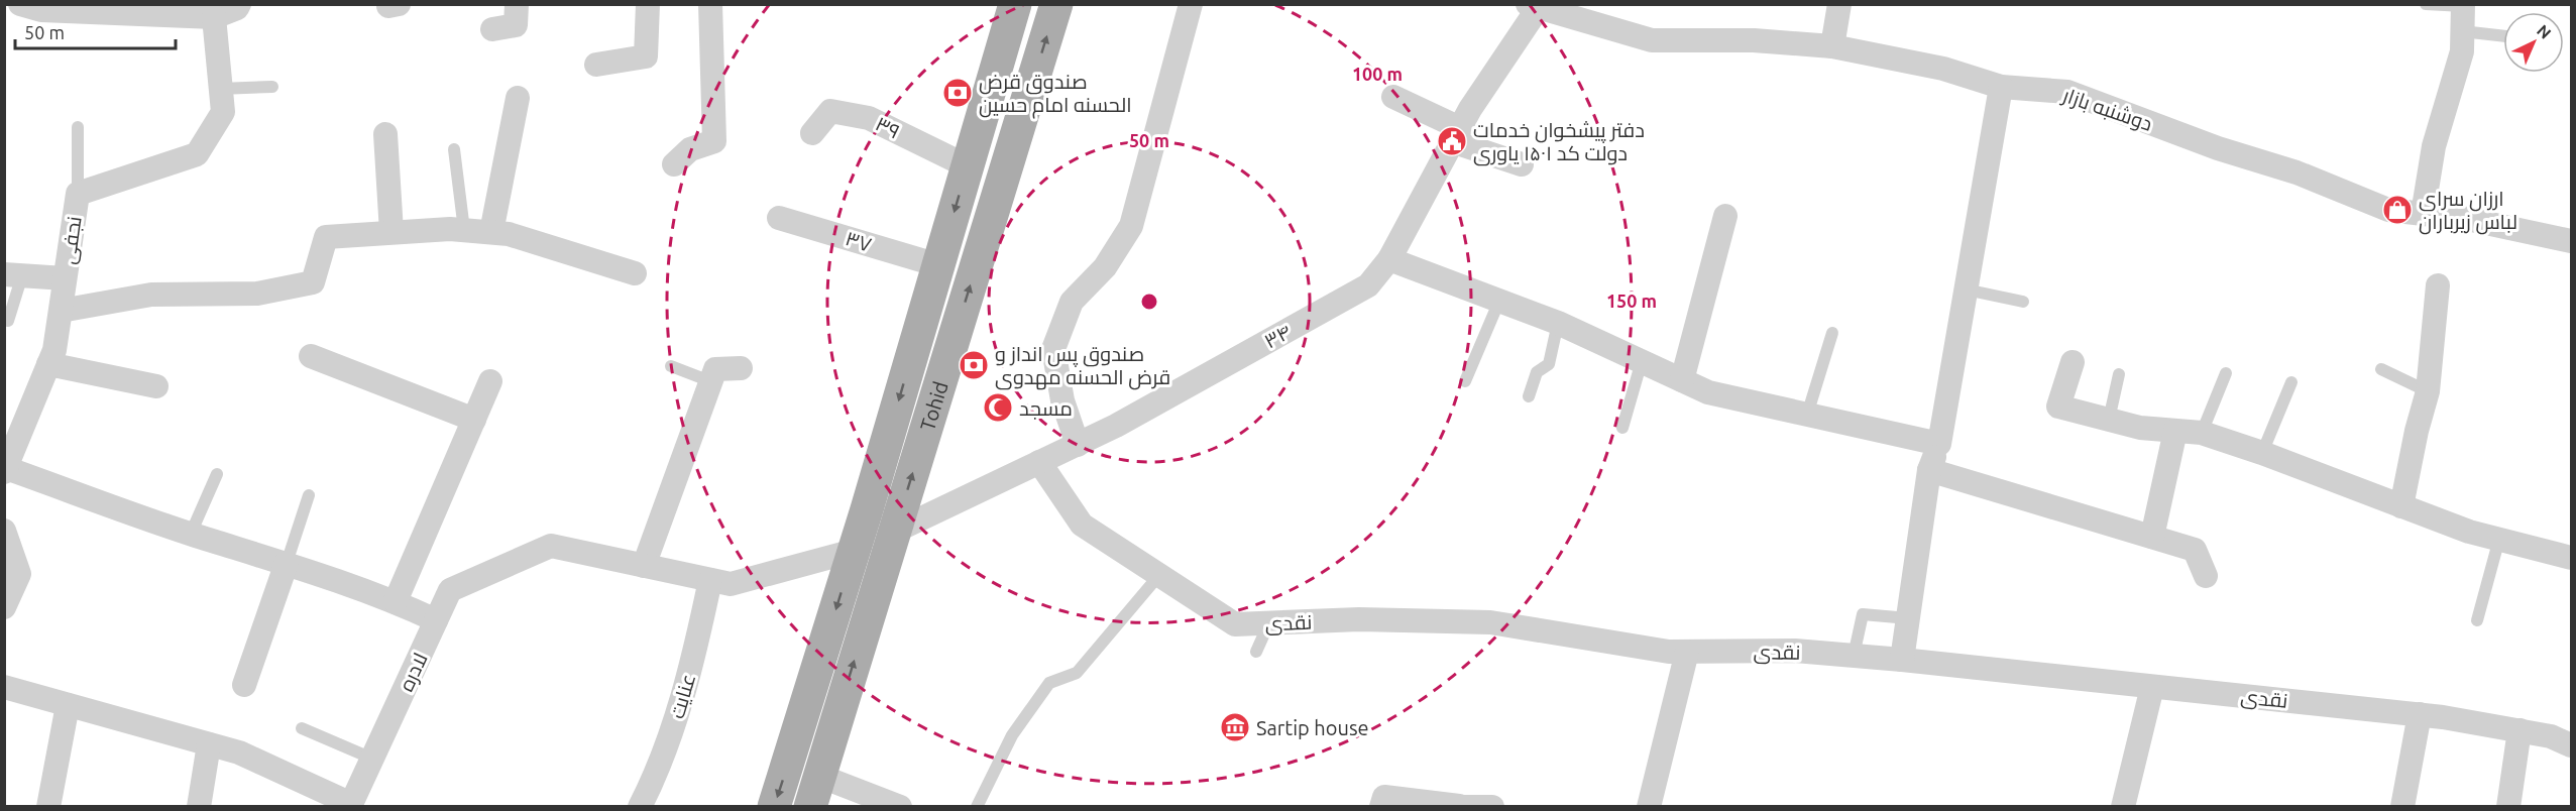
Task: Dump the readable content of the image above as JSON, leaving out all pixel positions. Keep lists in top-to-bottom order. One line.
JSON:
{"streets":{"main road":["Tohid"],"street":["دوشنبه بازار","۳۹","نجفی","۳۷","۳۴","نقدی","لادره","عنایت"]},"crossings":[["دوشنبه بازار","۳۴"],["۳۹","Tohid"],["۳۷","Tohid"],["۳۴","Tohid"],["۳۴","نقدی"],["Tohid","لادره"],["لادره","عنایت"]],"places":{"bank":["صندوق قرض الحسنه امام حسین","صندوق پس انداز و قرض الحسنه مهدوی"],"public building":["دفتر پیشخوان خدمات دولت کد ۱۵۰۱ یاوری"],"shop":["ارزان سرای لباس زیرباران"],"mosque":["مسجد"],"museum":["Sartip house"]},"scale_bar":"50 m","north":"top right","rings":["100 m","50 m","150 m"]}
